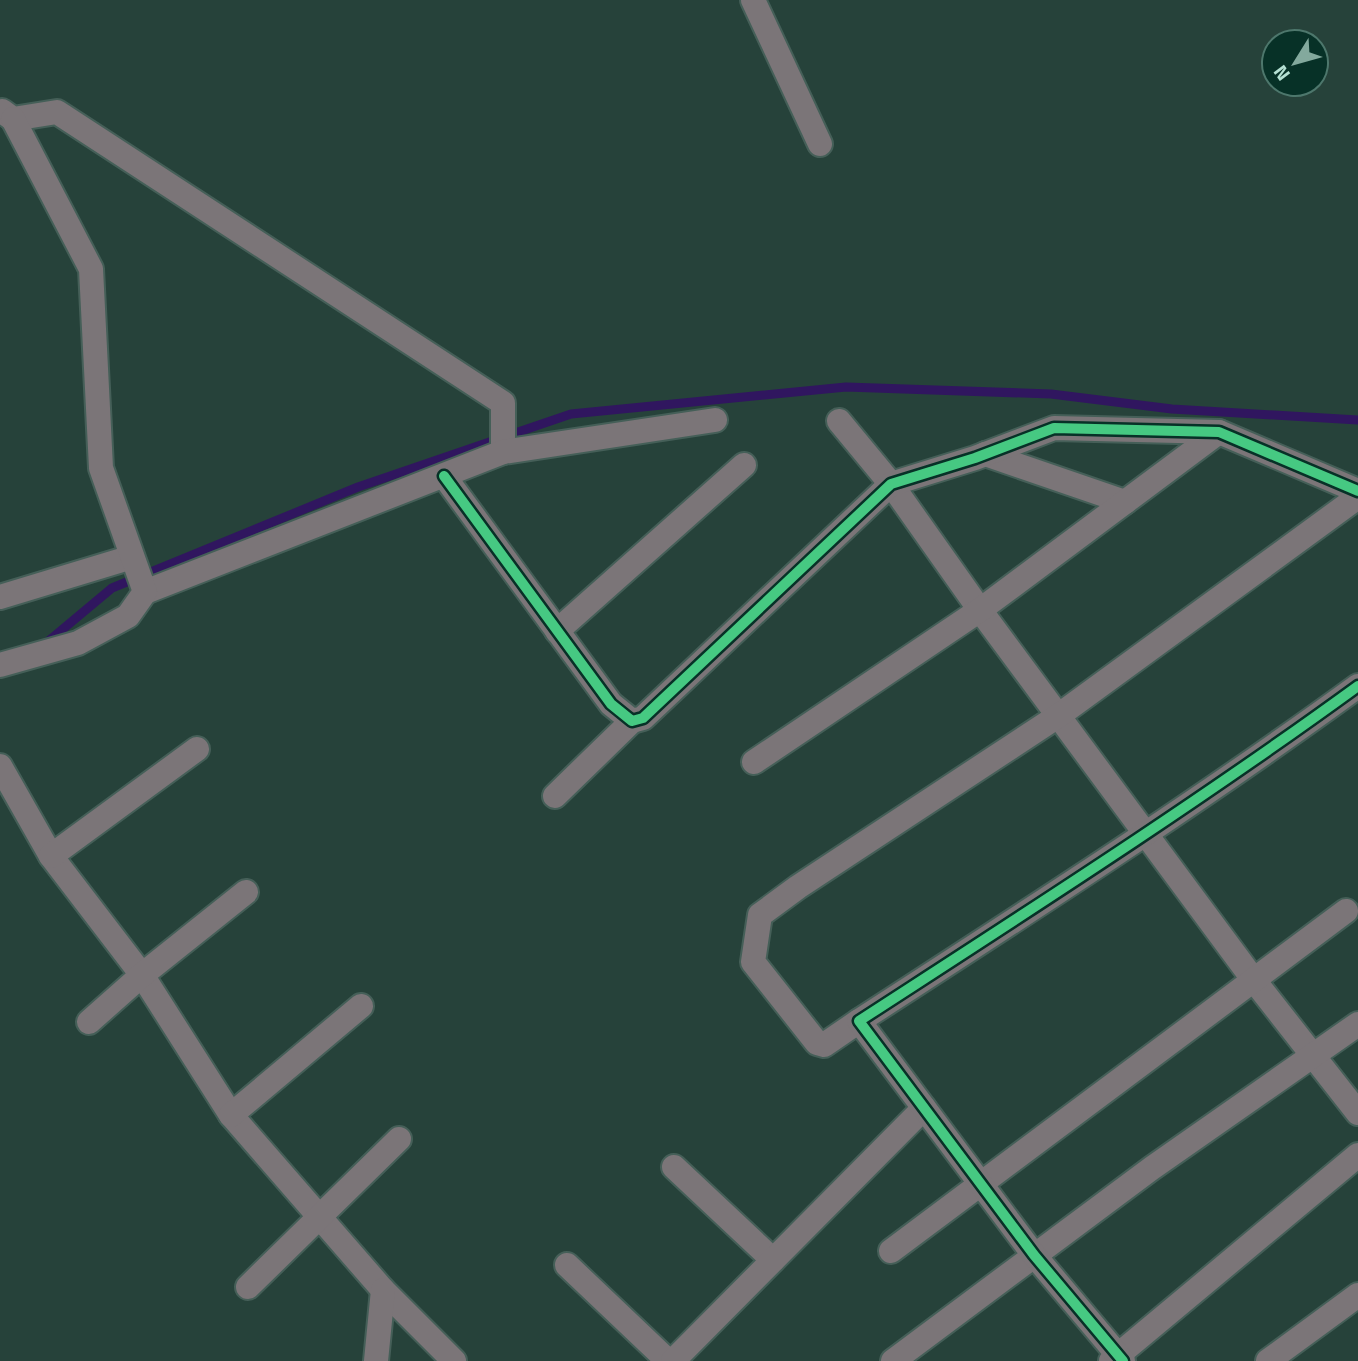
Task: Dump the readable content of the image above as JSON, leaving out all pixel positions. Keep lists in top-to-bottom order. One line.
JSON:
{"north":"bottom left"}
